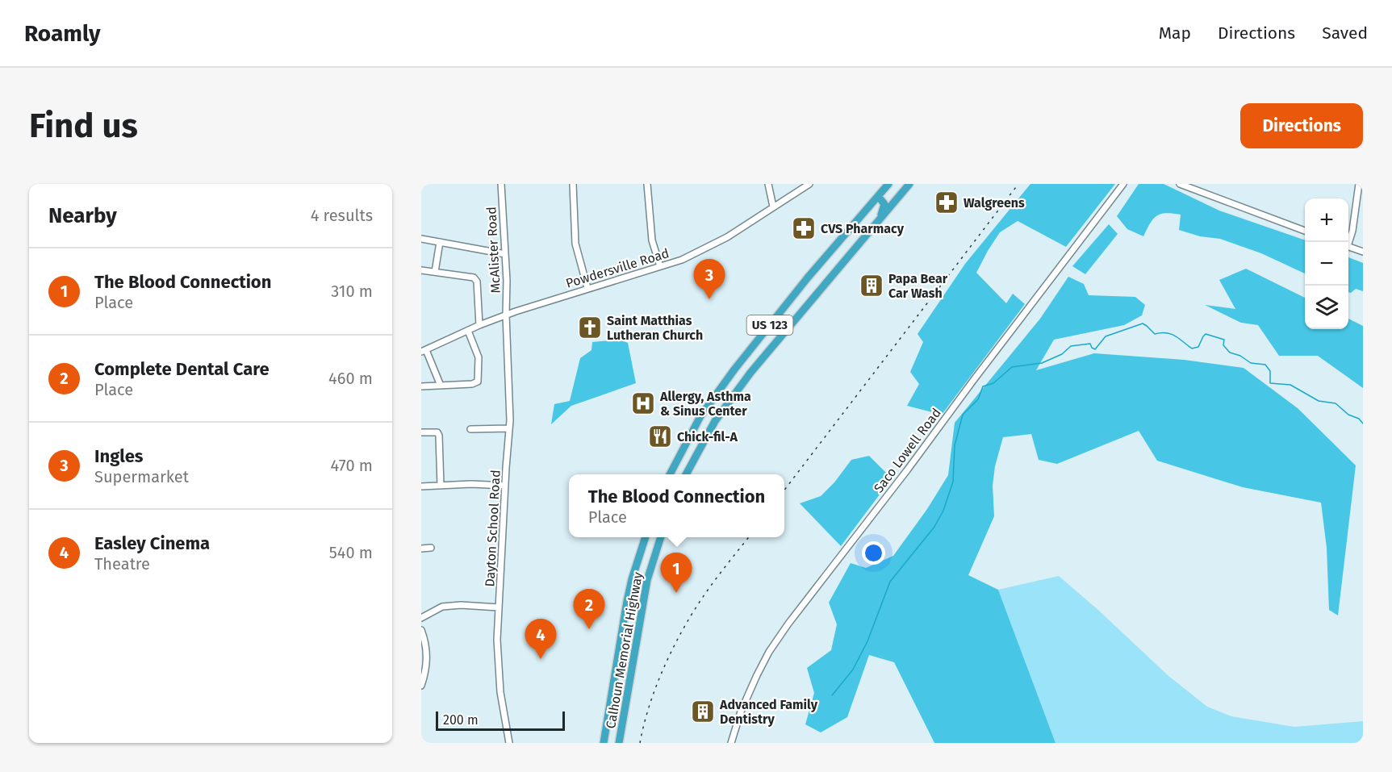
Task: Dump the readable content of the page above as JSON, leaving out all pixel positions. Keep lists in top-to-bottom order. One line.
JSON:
{"streets":{"highway":["US 123","Calhoun Memorial Highway"],"street":["McAlister Road","Powdersville Road","Saco Lowell Road","Dayton School Road"]},"crossings":[["McAlister Road","Powdersville Road"],["McAlister Road","Dayton School Road"],["Powdersville Road","Dayton School Road"]],"places":{"pharmacy":["Walgreens","CVS Pharmacy"],"building":["Papa Bear Car Wash","Advanced Family Dentistry"],"church":["Saint Matthias Lutheran Church"],"hospital":["Allergy, Asthma & Sinus Center"],"restaurant":["Chick-fil-A"]},"scale_bar":"200 m","page":{"header":"Roamly","nav":["Map","Directions","Saved"],"buttons":"Directions","title":"Find us","heading":["Nearby","4 results"],"map_buttons":["+","−"],"list":[{"mark":"1","name":"The Blood Connection","note":"Place","value":"310 m"},{"mark":"2","name":"Complete Dental Care","note":"Place","value":"460 m"},{"mark":"3","name":"Ingles","note":"Supermarket","value":"470 m"},{"mark":"4","name":"Easley Cinema","note":"Theatre","value":"540 m"}],"pins":["3","1","2","4"],"popup":["The Blood Connection","Place"],"scale":"200 m"}}
